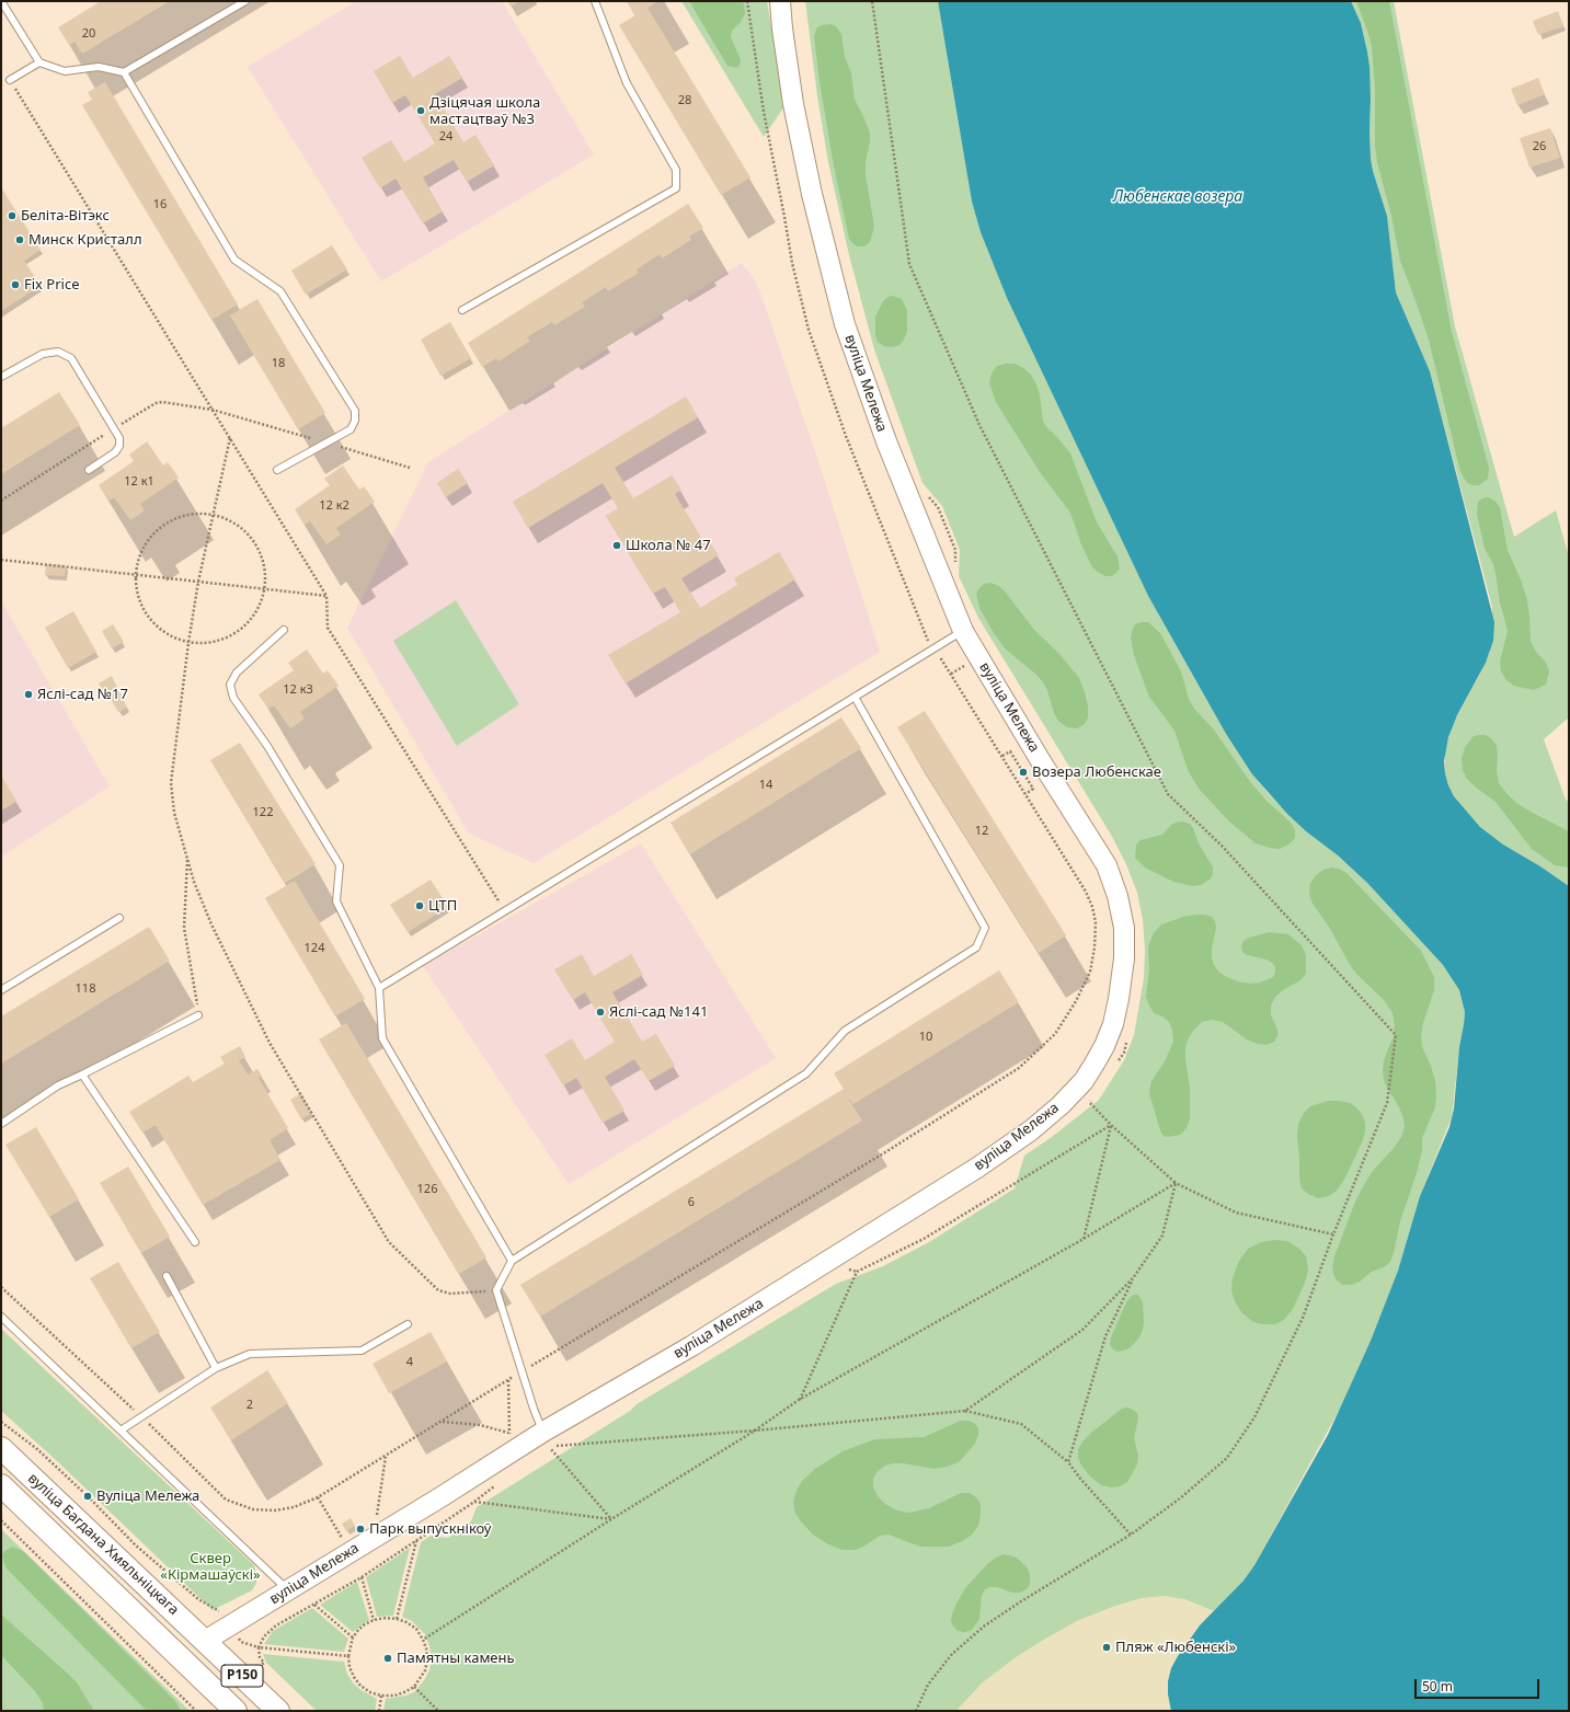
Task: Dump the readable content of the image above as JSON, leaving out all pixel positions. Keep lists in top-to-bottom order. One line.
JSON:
{"streets":{"main road":["вуліца Мележа","вуліца Багдана Хмяльніцкага","Р150"]},"crossings":[["вуліца Мележа","вуліца Багдана Хмяльніцкага"],["вуліца Мележа","Р150"],["вуліца Багдана Хмяльніцкага","Р150"]],"water":["Любенскае возера"],"parks":["Сквер «Кірмашаўскі»"],"places":["Дзіцячая школа мастацтваў №3","Беліта-Вітэкс","Минск Кристалл","Fix Price","Школа № 47","Яслі-сад №17","Возера Любенскае","ЦТП","Яслі-сад №141","Вуліца Мележа","Парк выпускнікоў","Пляж «Любенскі»","Памятны камень"],"house_numbers":["20","28","24","26","16","18","12 к1","12 к2","12 к3","14","122","12","124","118","10","126","6","4","2"],"scale_bar":"50 m"}
